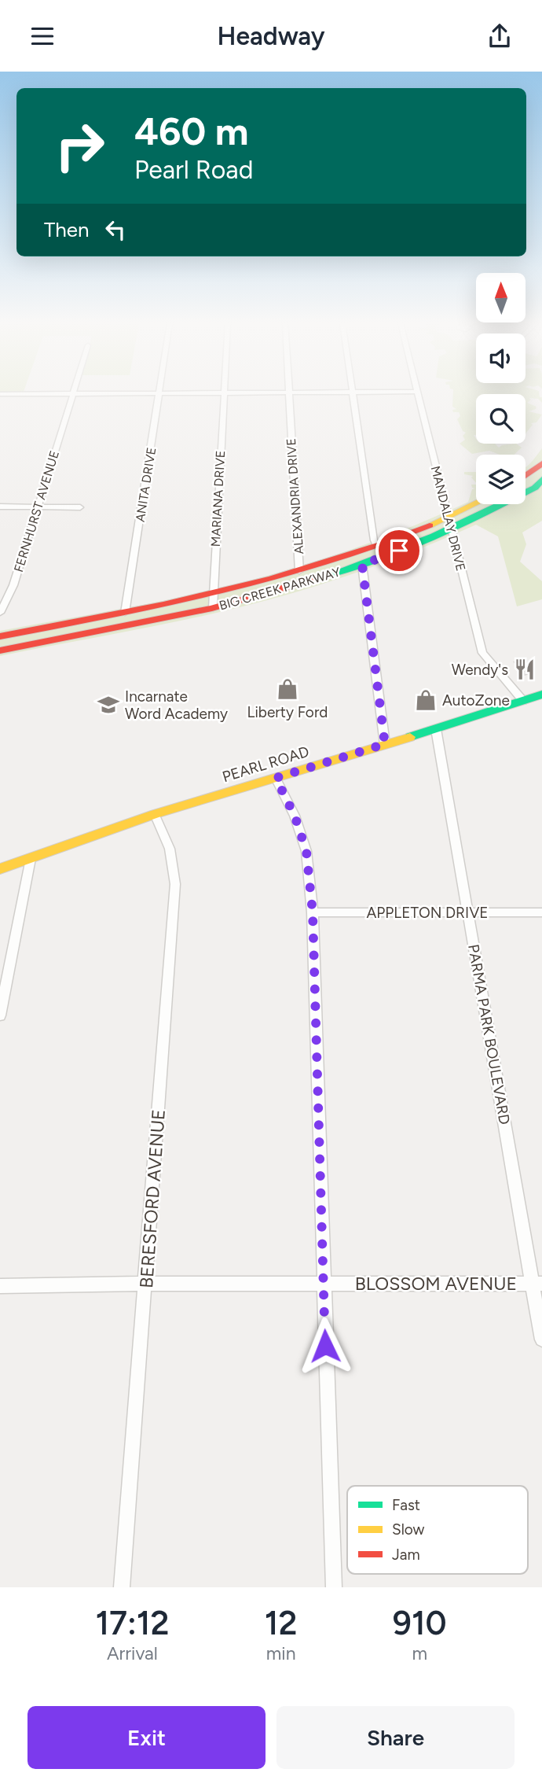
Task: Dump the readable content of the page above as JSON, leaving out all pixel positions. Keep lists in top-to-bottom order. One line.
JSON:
{"streets":{"street":["ANITA DRIVE","ALEXANDRIA DRIVE","MARIANA DRIVE","FERNHURST AVENUE","MANDALAY DRIVE","BIG CREEK PARKWAY","PEARL ROAD","APPLETON DRIVE","PARMA PARK BOULEVARD","BERESFORD AVENUE","BLOSSOM AVENUE"]},"crossings":[["ANITA DRIVE","BIG CREEK PARKWAY"],["ALEXANDRIA DRIVE","BIG CREEK PARKWAY"],["MARIANA DRIVE","BIG CREEK PARKWAY"],["MANDALAY DRIVE","BIG CREEK PARKWAY"],["MANDALAY DRIVE","PEARL ROAD"],["PEARL ROAD","PARMA PARK BOULEVARD"],["PEARL ROAD","BERESFORD AVENUE"],["APPLETON DRIVE","PARMA PARK BOULEVARD"],["PARMA PARK BOULEVARD","BLOSSOM AVENUE"],["BERESFORD AVENUE","BLOSSOM AVENUE"]],"places":{"restaurant":["Wendy's"],"shop":["Liberty Ford","AutoZone"],"school or university":["Incarnate Word Academy"]},"legend":["Fast","Slow","Jam"],"north":"top","page":{"header":"Headway","turn":["460 m","Pearl Road"],"then":"Then","eta":["17:12","Arrival","12","min","910","m"],"buttons":["Exit","Share"]}}
